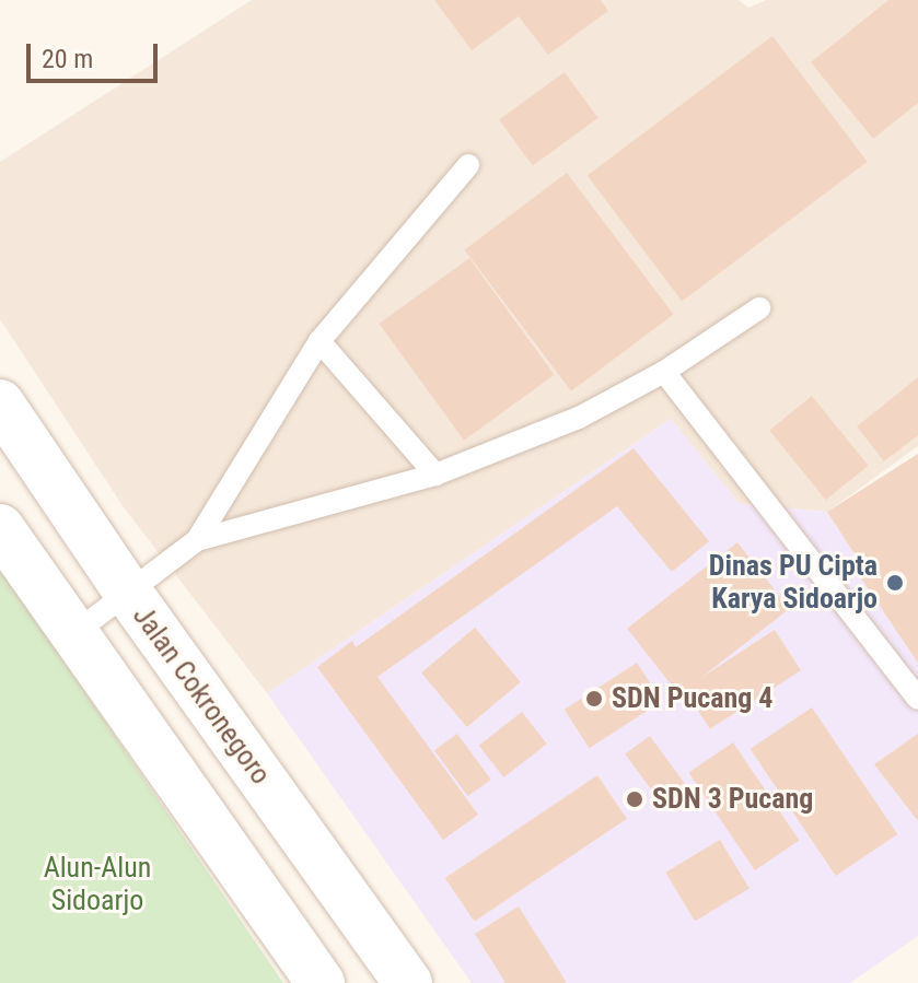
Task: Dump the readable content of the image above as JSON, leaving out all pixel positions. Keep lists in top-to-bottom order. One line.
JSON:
{"streets":{"street":["Jalan Cokronegoro"]},"parks":["Alun-Alun Sidoarjo"],"places":["Dinas PU Cipta Karya Sidoarjo","SDN Pucang 4","SDN 3 Pucang"],"scale_bar":"20 m"}
